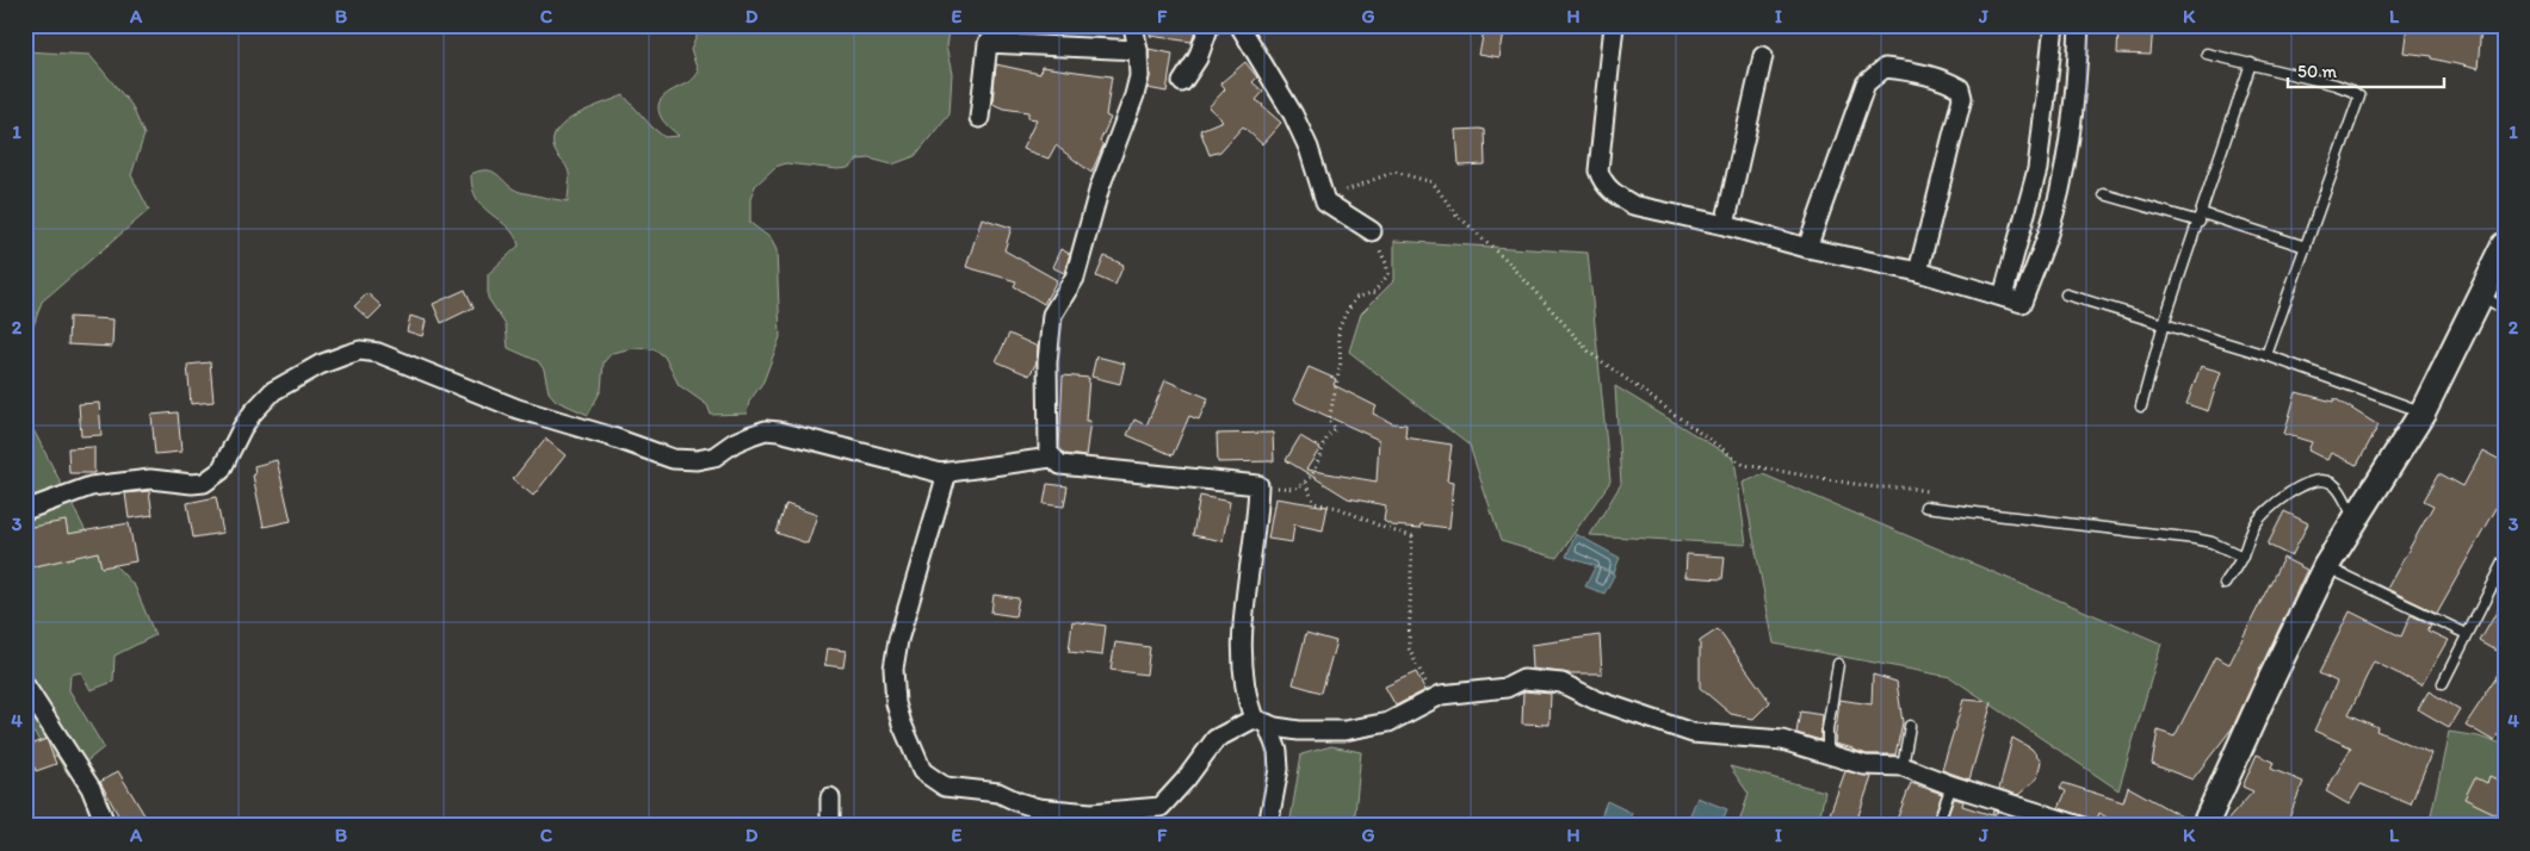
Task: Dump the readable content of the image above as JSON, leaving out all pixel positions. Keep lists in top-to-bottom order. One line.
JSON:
{"scale_bar":"50 m","grid":{"columns":["A","B","C","D","E","F","G","H","I","J","K","L"],"rows":["1","2","3","4"]}}
